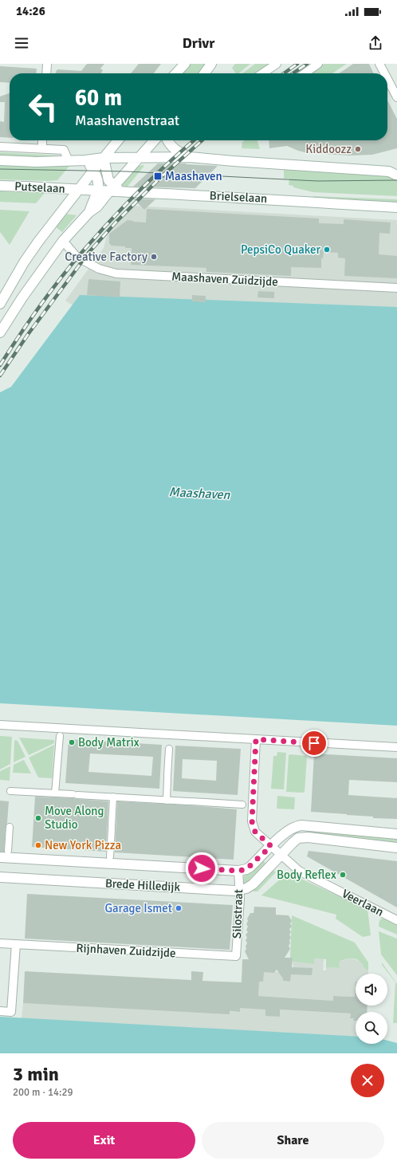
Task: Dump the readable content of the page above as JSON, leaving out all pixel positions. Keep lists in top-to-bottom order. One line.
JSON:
{"streets":{"main road":["Putselaan","Brielselaan","Brede Hilledijk"],"street":["Maashaven Zuidzijde","Veerlaan","Silostraat","Rijnhaven Zuidzijde"]},"crossings":[["Putselaan","Brielselaan"],["Brede Hilledijk","Veerlaan"],["Brede Hilledijk","Silostraat"],["Silostraat","Rijnhaven Zuidzijde"]],"water":["Maashaven"],"places":{"other":["Kiddoozz","PepsiCo Quaker","Creative Factory","Body Matrix","Move Along Studio","New York Pizza","Body Reflex","Garage Ismet"],"transit":["Maashaven"]},"page":{"status":"14:26","header":"Drivr","turn":["60 m","Maashavenstraat"],"heading":["3 min","200 m · 14:29"],"buttons":["Exit","Share"]}}
